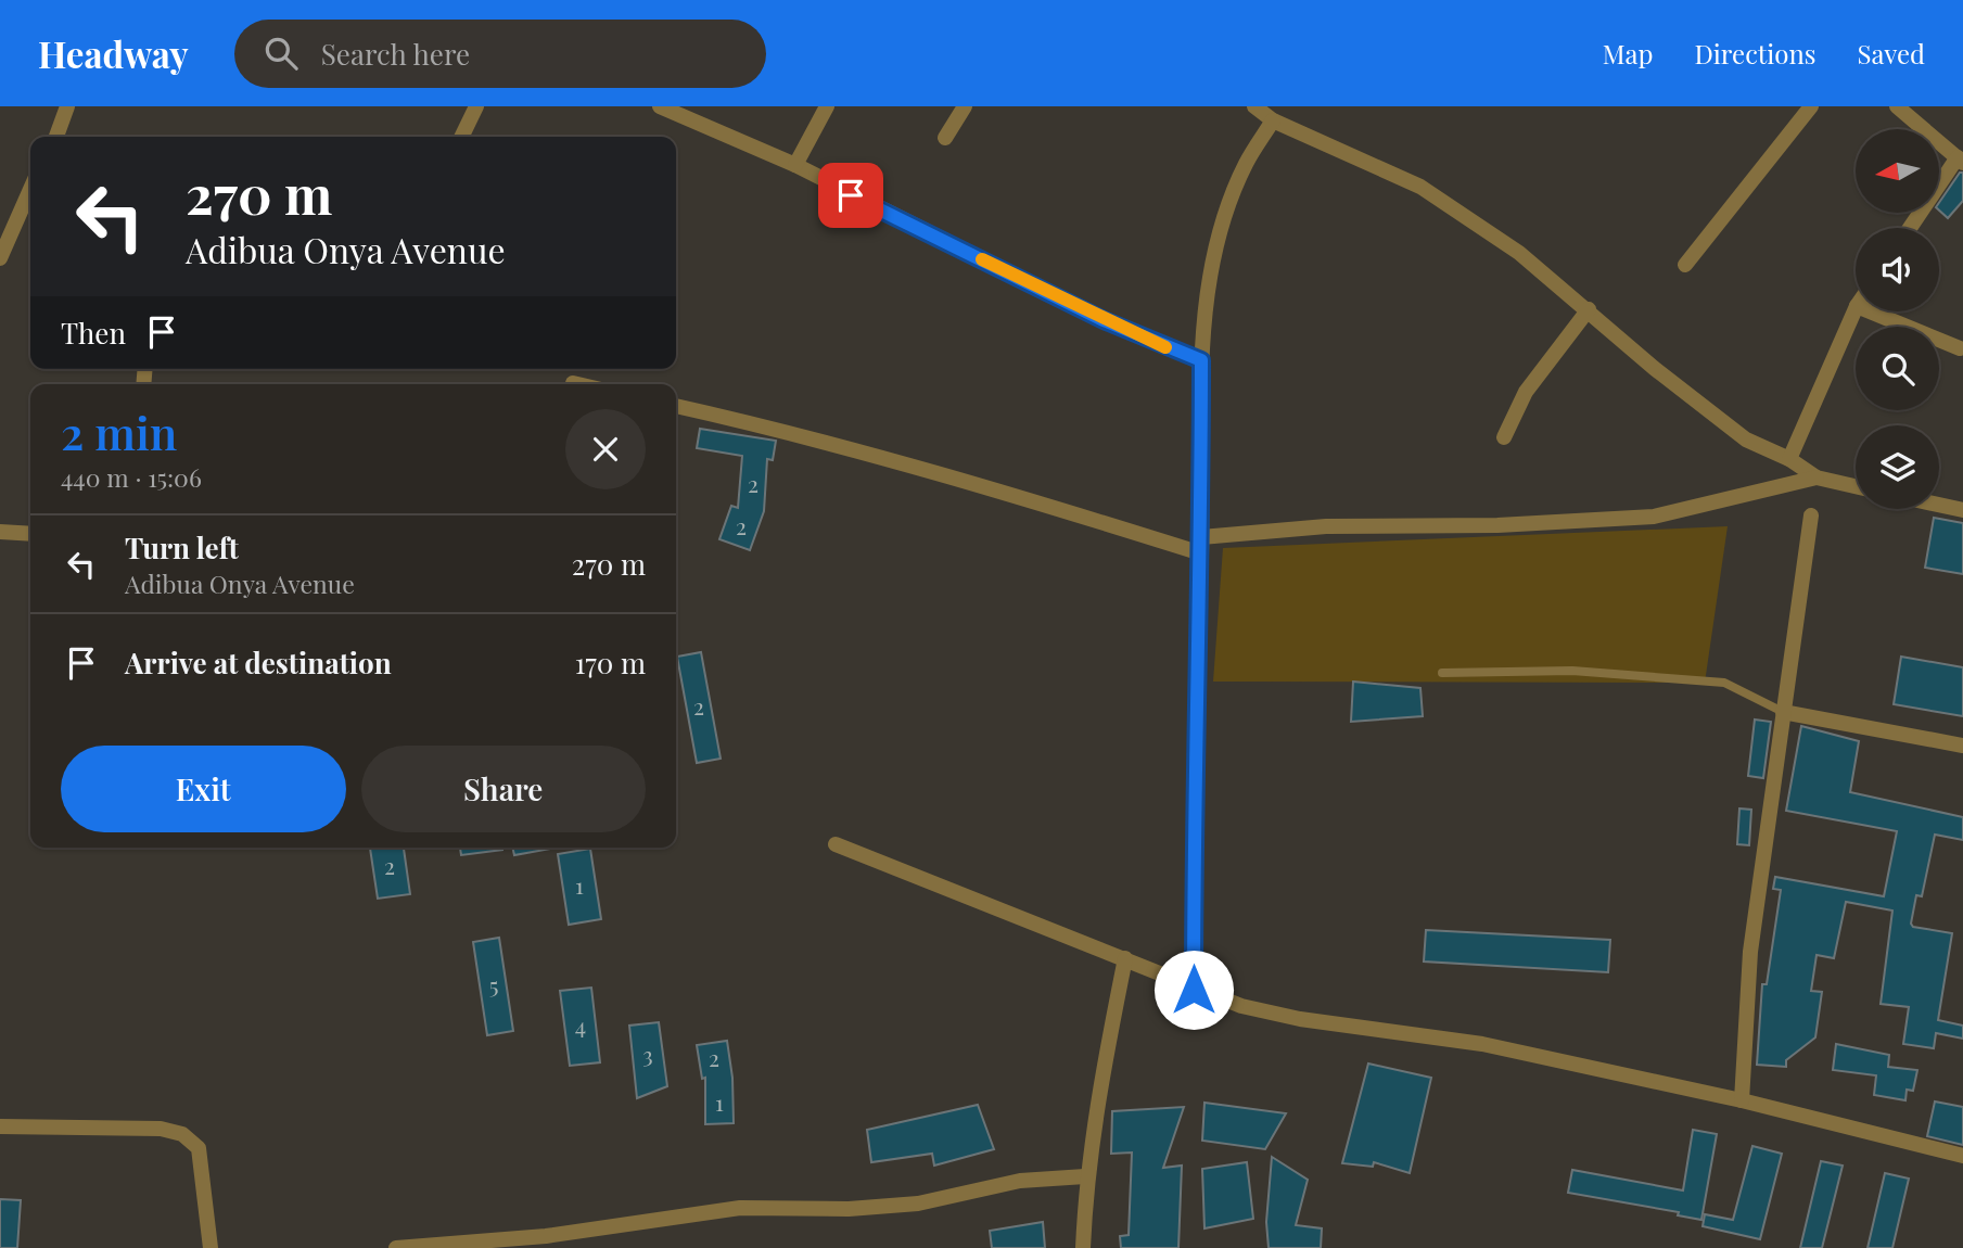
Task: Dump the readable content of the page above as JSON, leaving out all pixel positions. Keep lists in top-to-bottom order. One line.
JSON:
{"house_numbers":["2","2","2","2","1","5","4","3","2","1"],"north":"left","page":{"header":"Headway","search":"Search here","nav":["Map","Directions","Saved"],"turn":["270 m","Adibua Onya Avenue"],"then":"Then","heading":["2 min","440 m · 15:06"],"list":[{"name":"Turn left","note":"Adibua Onya Avenue","value":"270 m"},{"name":"Arrive at destination","value":"170 m"}],"buttons":["Exit","Share"]}}
